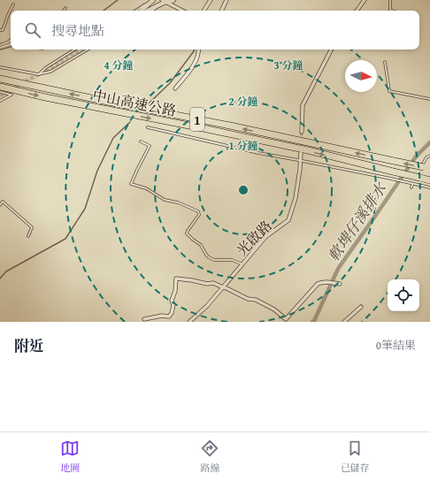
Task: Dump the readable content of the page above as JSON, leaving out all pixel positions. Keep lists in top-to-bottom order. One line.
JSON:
{"streets":{"highway":["中山高速公路","1"],"street":["光啟路"]},"water":["軟埤仔溪排水"],"north":"right","page":{"search":"搜尋地點","heading":["附近","0筆結果"],"nav":["地圖","路線","已儲存"]},"rings":["4 分鐘","3 分鐘","2 分鐘","1 分鐘"]}
